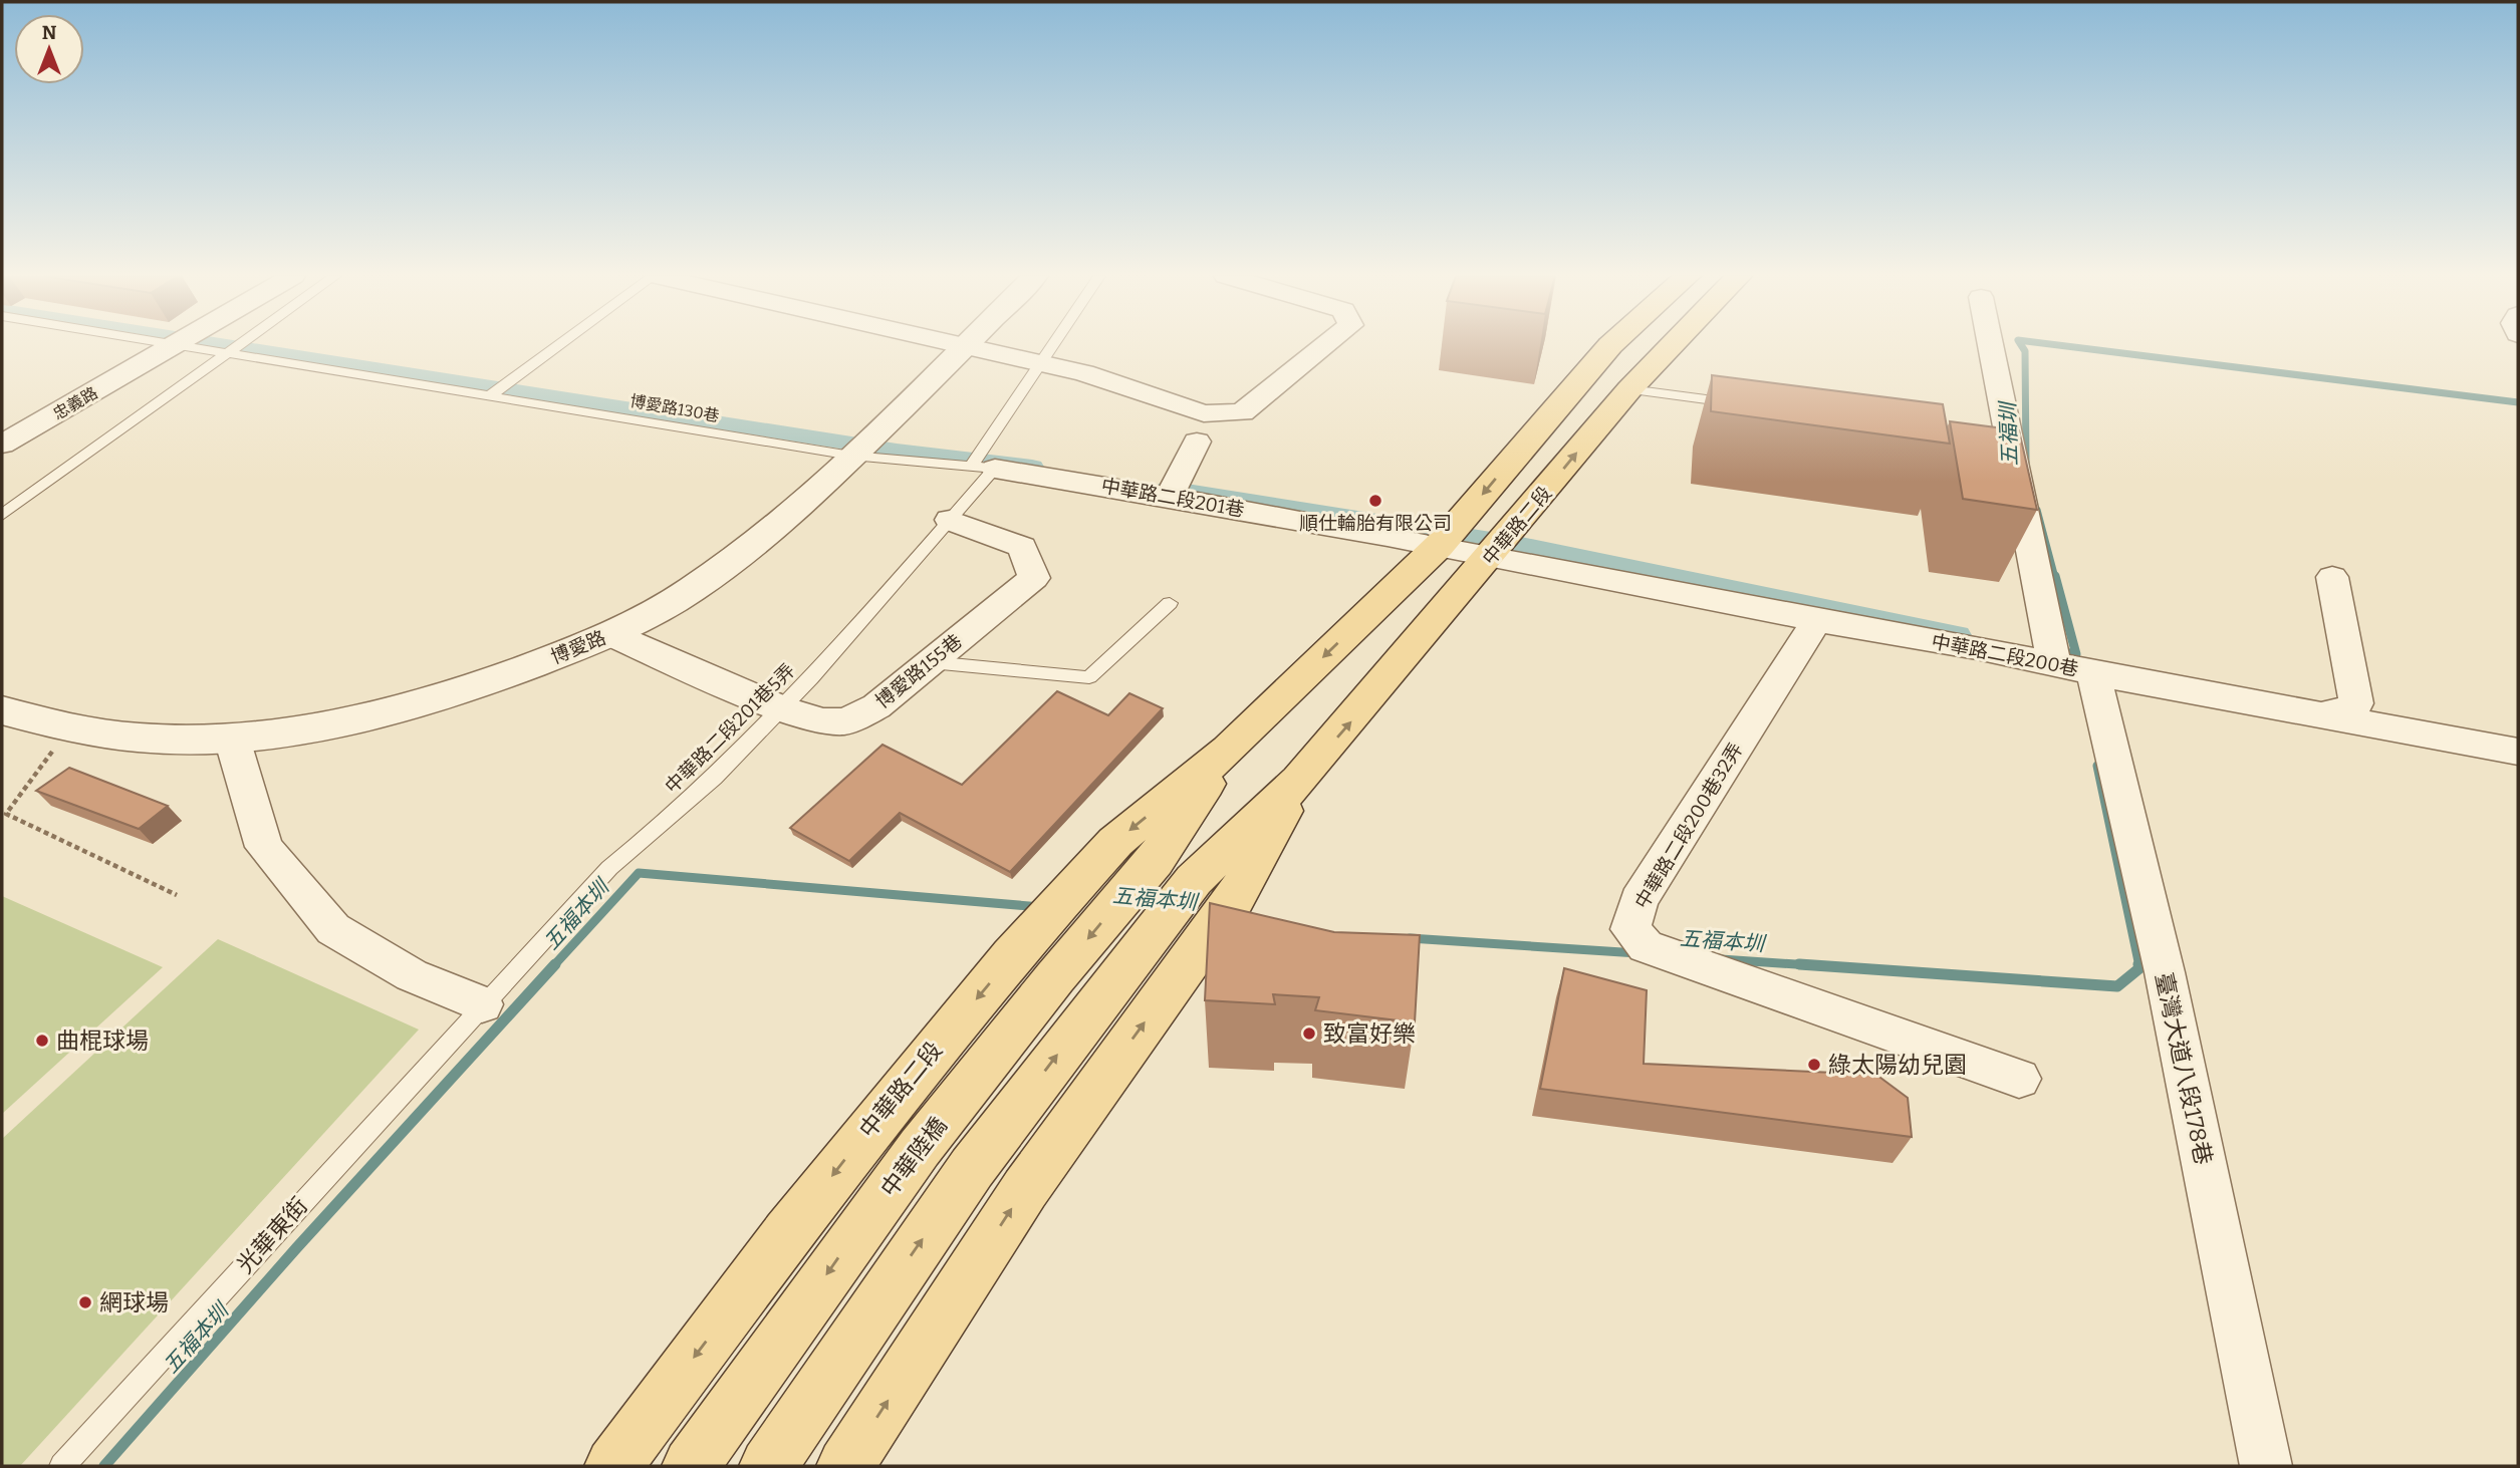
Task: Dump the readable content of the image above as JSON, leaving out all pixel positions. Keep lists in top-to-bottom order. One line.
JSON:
{"streets":{"main road":["中華路二段","中華陸橋"],"street":["忠義路","中華路二段201巷","博愛路","中華路二段200巷","博愛路155巷","中華路二段200巷32弄","臺灣大道八段178巷"],"lane":["博愛路130巷","中華路二段201巷5弄","光華東街"]},"crossings":[["忠義路","博愛路130巷"],["博愛路130巷","中華路二段201巷"],["博愛路130巷","博愛路"],["中華路二段201巷","中華路二段"],["中華路二段201巷","博愛路"],["中華路二段201巷","中華路二段200巷"],["中華路二段201巷","中華路二段201巷5弄"],["中華路二段","中華路二段200巷"],["中華路二段","中華陸橋"],["博愛路","博愛路155巷"],["中華路二段200巷","中華路二段200巷32弄"],["中華路二段200巷","臺灣大道八段178巷"],["博愛路155巷","中華路二段201巷5弄"],["中華路二段201巷5弄","光華東街"]],"water":["五福圳","五福本圳"],"places":["順仕輪胎有限公司","致富好樂","曲棍球場","綠太陽幼兒園","網球場"],"north":"top"}
